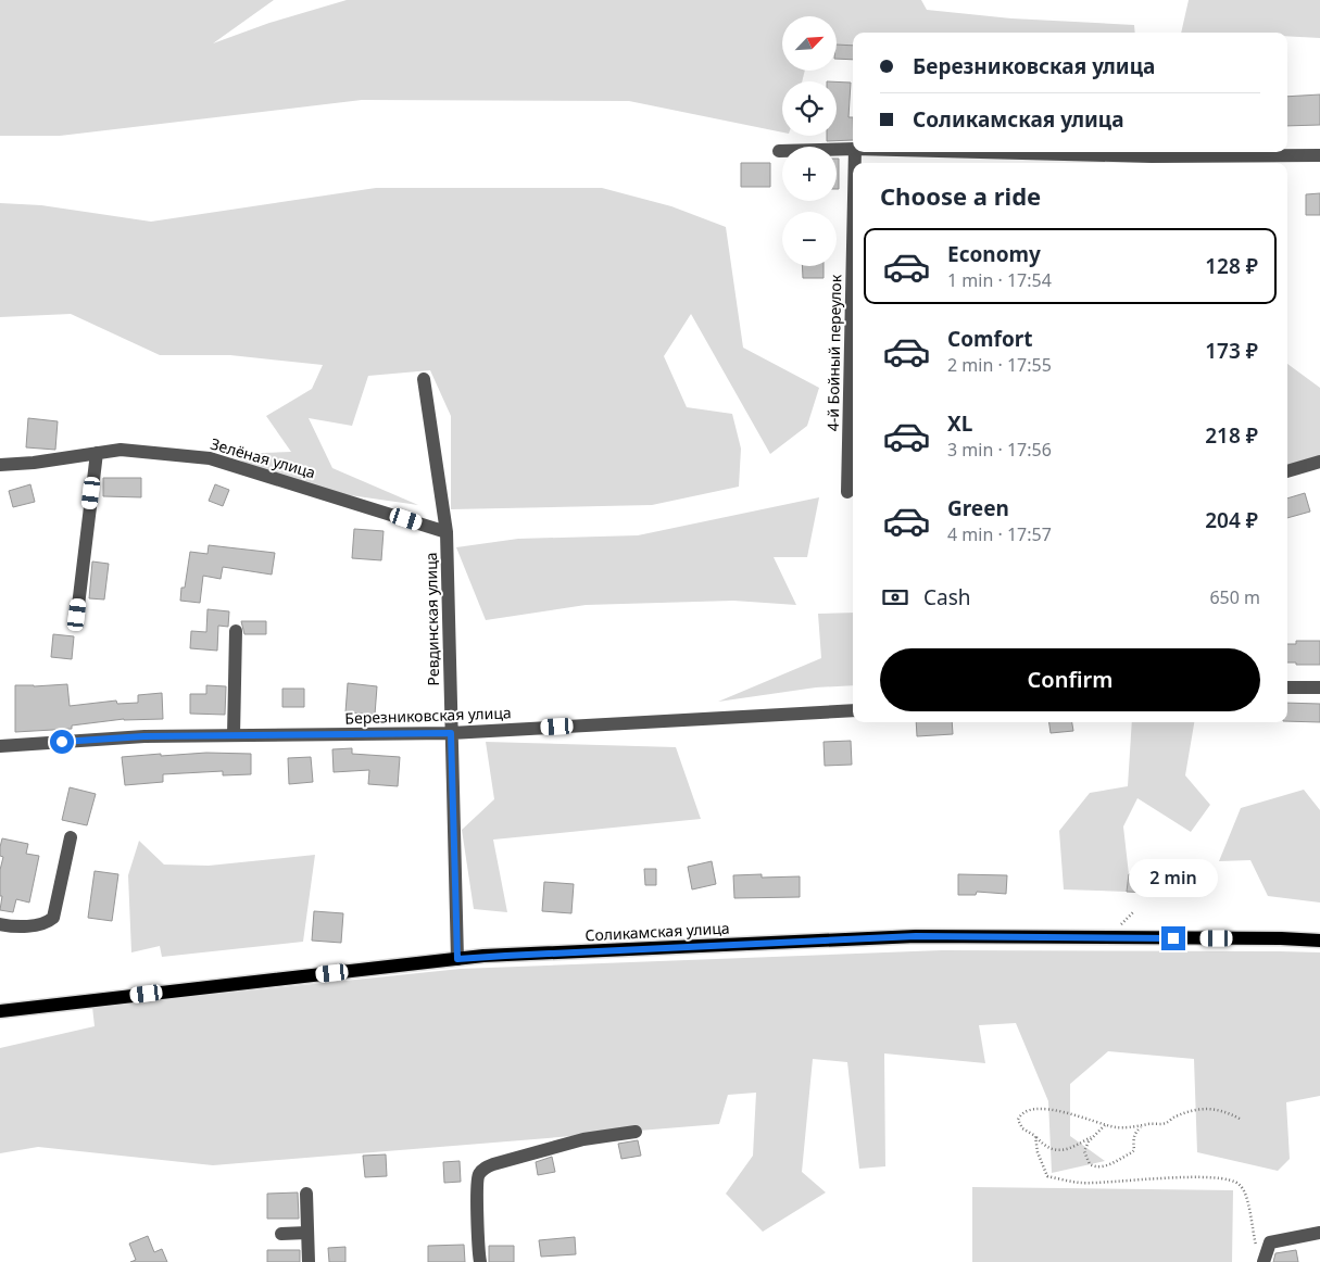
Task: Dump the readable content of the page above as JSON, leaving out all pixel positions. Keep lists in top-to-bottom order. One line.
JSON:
{"streets":{"main road":["Соликамская улица"],"street":["4-й Бойный переулок","Зелёная улица","Ревдинская улица","Березниковская улица"]},"crossings":[["Зелёная улица","Ревдинская улица"],["Ревдинская улица","Березниковская улица"],["Ревдинская улица","Соликамская улица"]],"north":"top right","page":{"map_buttons":["+","−"],"banner":["Березниковская улица","Соликамская улица"],"heading":"Choose a ride","list":[{"name":"Economy","note":"1 min · 17:54","value":"128 ₽"},{"name":"Comfort","note":"2 min · 17:55","value":"173 ₽"},{"name":"XL","note":"3 min · 17:56","value":"218 ₽"},{"name":"Green","note":"4 min · 17:57","value":"204 ₽"}],"pay":["Cash","650 m"],"buttons":"Confirm","bubble":"2 min"}}
